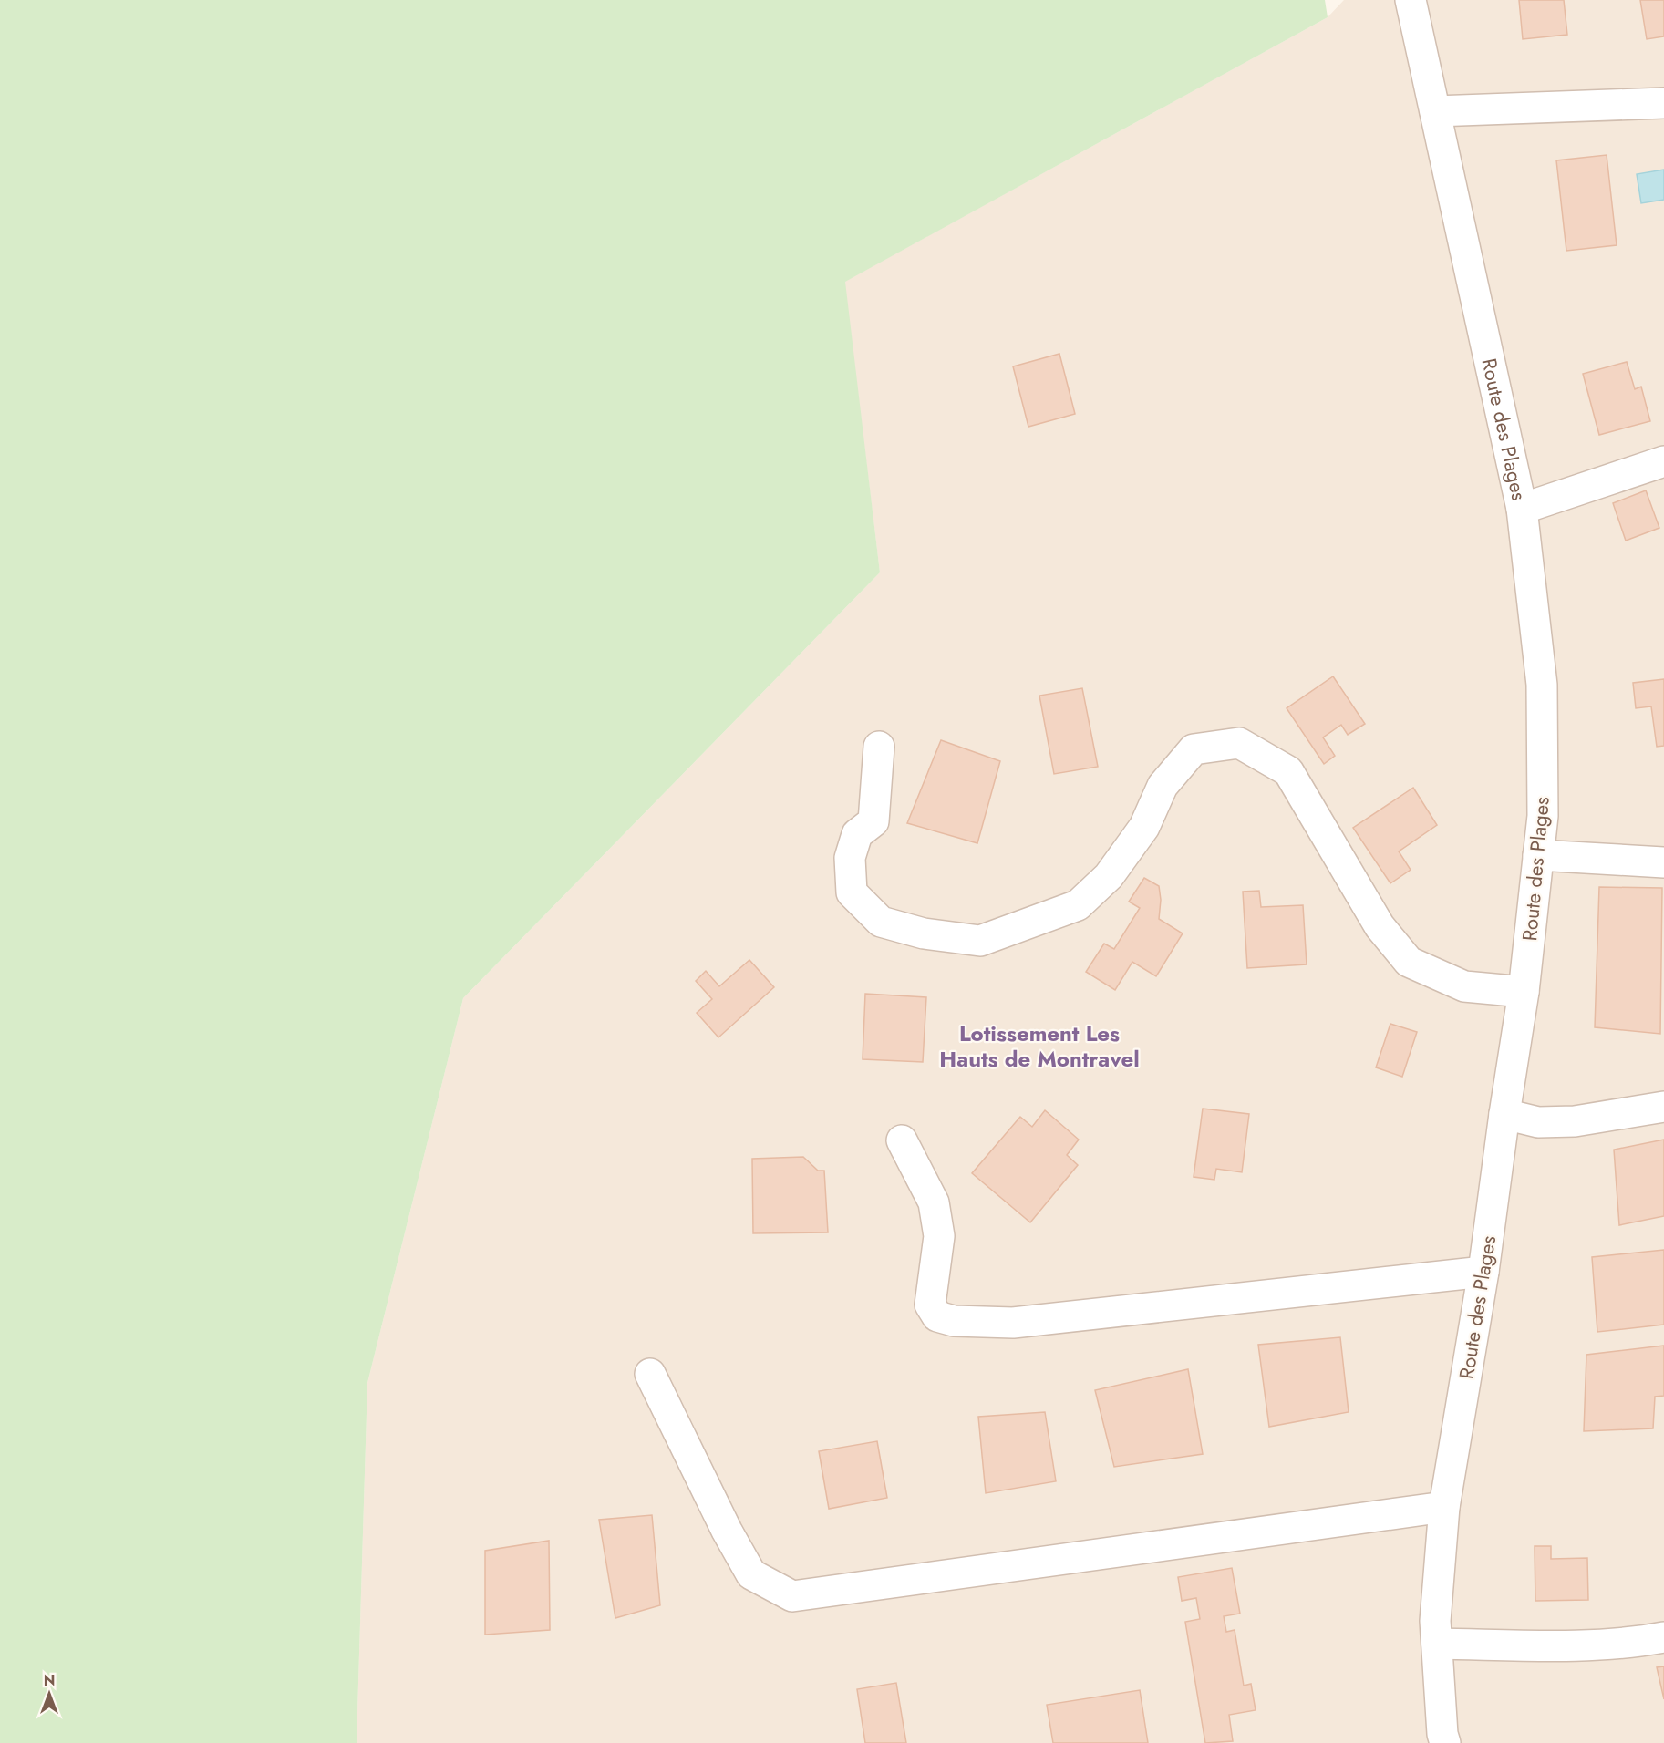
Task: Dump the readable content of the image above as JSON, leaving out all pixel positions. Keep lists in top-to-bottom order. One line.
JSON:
{"streets":{"street":["Route des Plages"]},"districts":["Lotissement Les Hauts de Montravel"],"north":"top"}
